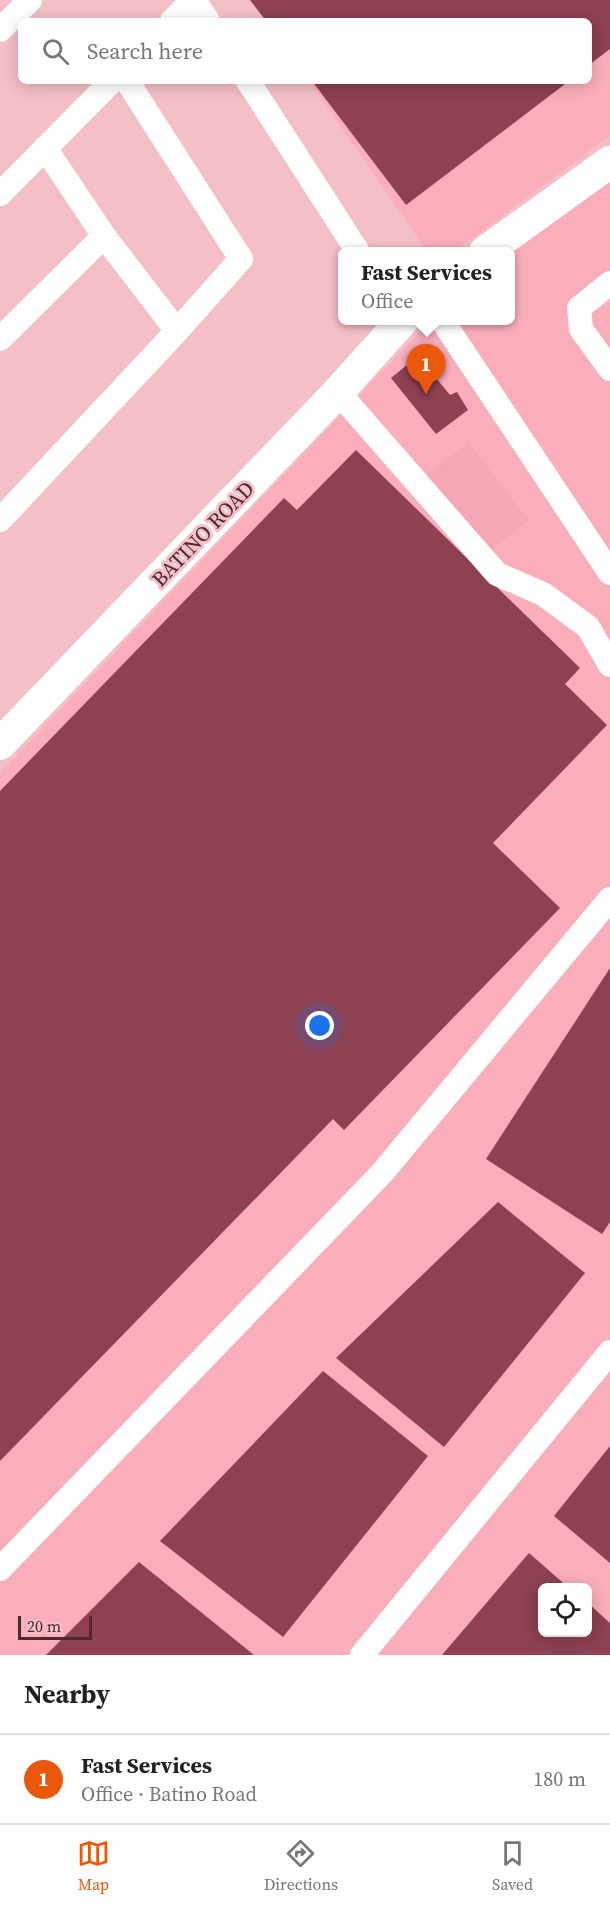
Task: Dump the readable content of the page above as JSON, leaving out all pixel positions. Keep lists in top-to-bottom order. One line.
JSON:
{"streets":{"main road":["BATINO ROAD"]},"scale_bar":"20 m","page":{"search":"Search here","popup":["Fast Services","Office"],"pins":"1","scale":"20 m","heading":"Nearby","list":[{"mark":"1","name":"Fast Services","note":"Office · Batino Road","value":"180 m"}],"nav":["Map","Directions","Saved"]}}
